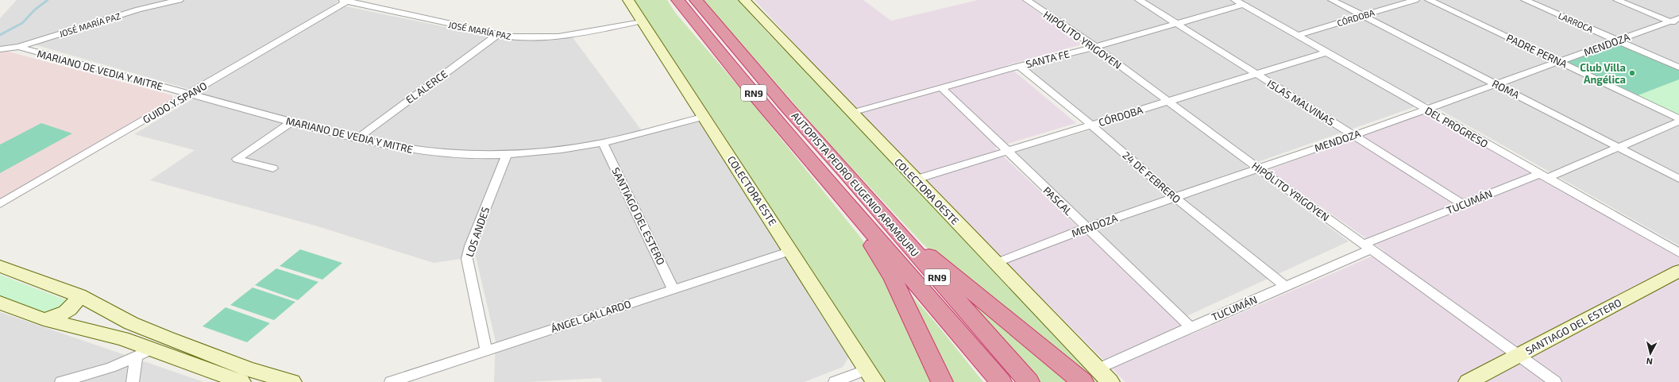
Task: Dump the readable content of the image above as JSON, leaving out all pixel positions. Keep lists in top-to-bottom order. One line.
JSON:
{"streets":{"highway":["RN9","AUTOPISTA PEDRO EUGENIO ARAMBURU"],"street":["CÓRDOBA","LARROCA","JOSÉ MARÍA PAZ","HIPÓLITO YRIGOYEN","MENDOZA","PADRE PERNA","SANTA FE","MARIANO DE VEDIA Y MITRE","EL ALERCE","ROMA","GUIDO Y SPANO","ISLAS MALVINAS","DEL PROGRESO","24 DE FEBRERO","COLECTORA ESTE","COLECTORA OESTE","PASCAL","TUCUMÁN","SANTIAGO DEL ESTERO","LOS ANDES","ÁNGEL GALLARDO"]},"crossings":[["CÓRDOBA","HIPÓLITO YRIGOYEN"],["CÓRDOBA","ROMA"],["CÓRDOBA","ISLAS MALVINAS"],["CÓRDOBA","DEL PROGRESO"],["CÓRDOBA","24 DE FEBRERO"],["CÓRDOBA","COLECTORA OESTE"],["CÓRDOBA","PASCAL"],["LARROCA","MENDOZA"],["JOSÉ MARÍA PAZ","MARIANO DE VEDIA Y MITRE"],["JOSÉ MARÍA PAZ","EL ALERCE"],["JOSÉ MARÍA PAZ","GUIDO Y SPANO"],["JOSÉ MARÍA PAZ","COLECTORA ESTE"],["HIPÓLITO YRIGOYEN","MENDOZA"],["HIPÓLITO YRIGOYEN","SANTA FE"],["HIPÓLITO YRIGOYEN","TUCUMÁN"],["HIPÓLITO YRIGOYEN","SANTIAGO DEL ESTERO"],["MENDOZA","PADRE PERNA"],["MENDOZA","ROMA"],["MENDOZA","ISLAS MALVINAS"],["MENDOZA","DEL PROGRESO"],["MENDOZA","24 DE FEBRERO"],["MENDOZA","COLECTORA OESTE"],["MENDOZA","PASCAL"],["SANTA FE","ISLAS MALVINAS"],["SANTA FE","DEL PROGRESO"],["SANTA FE","24 DE FEBRERO"],["SANTA FE","COLECTORA OESTE"],["SANTA FE","PASCAL"],["MARIANO DE VEDIA Y MITRE","EL ALERCE"],["MARIANO DE VEDIA Y MITRE","GUIDO Y SPANO"],["MARIANO DE VEDIA Y MITRE","COLECTORA ESTE"],["MARIANO DE VEDIA Y MITRE","SANTIAGO DEL ESTERO"],["MARIANO DE VEDIA Y MITRE","LOS ANDES"],["ROMA","TUCUMÁN"],["ISLAS MALVINAS","TUCUMÁN"],["DEL PROGRESO","TUCUMÁN"],["24 DE FEBRERO","TUCUMÁN"],["COLECTORA ESTE","ÁNGEL GALLARDO"],["COLECTORA OESTE","TUCUMÁN"],["PASCAL","TUCUMÁN"],["SANTIAGO DEL ESTERO","ÁNGEL GALLARDO"],["LOS ANDES","ÁNGEL GALLARDO"]],"places":["Club Villa Angélica"],"north":"bottom"}
